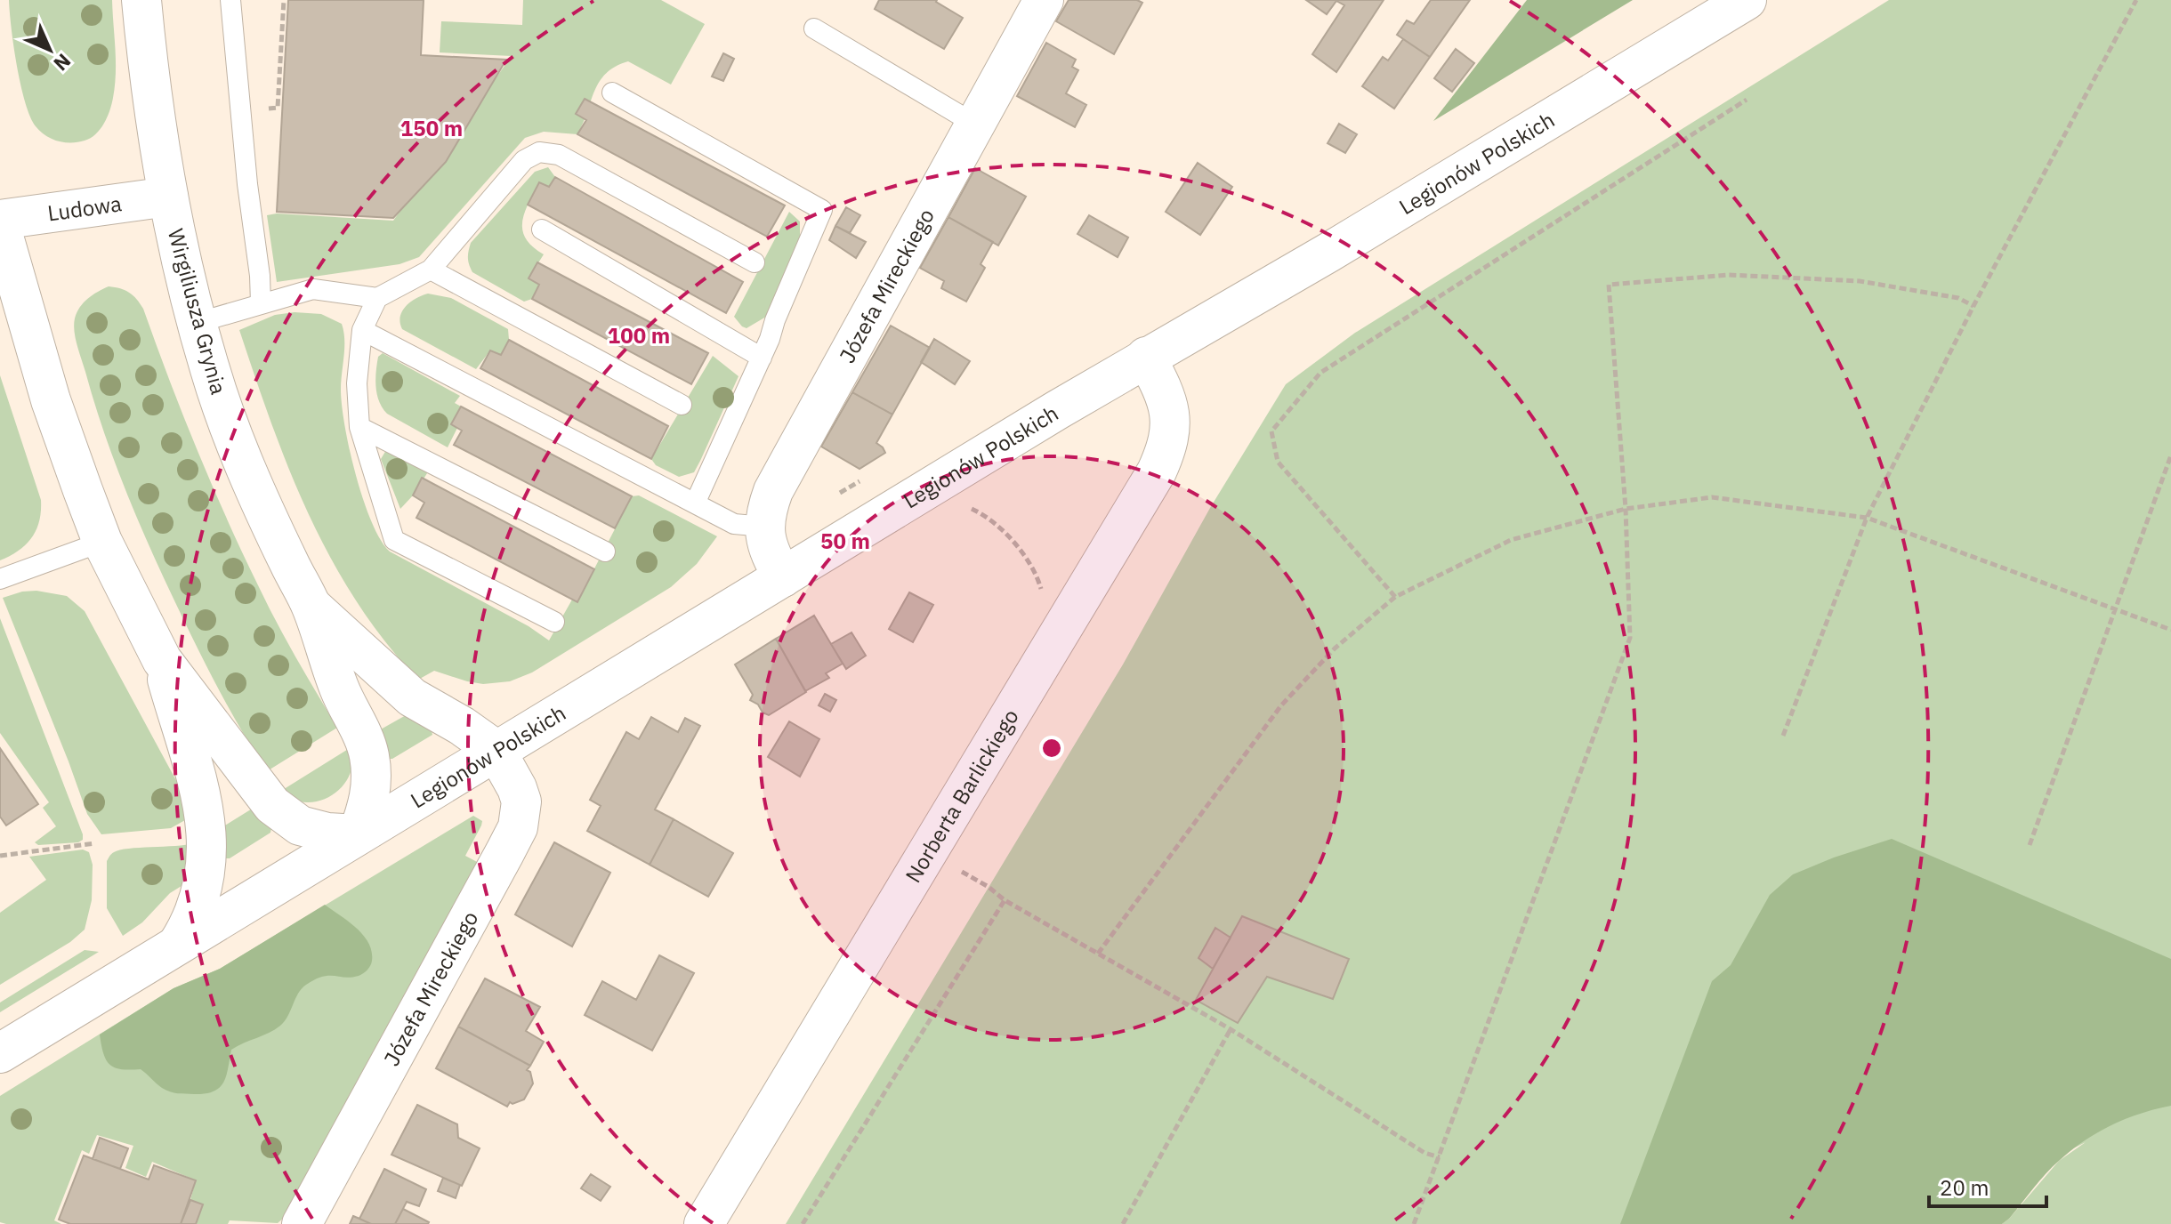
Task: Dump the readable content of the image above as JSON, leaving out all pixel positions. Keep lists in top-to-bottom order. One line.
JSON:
{"streets":{"street":["Legionów Polskich","Ludowa","Józefa Mireckiego","Wirgiliusza Grynia","Norberta Barlickiego"]},"crossings":[["Legionów Polskich","Józefa Mireckiego"],["Legionów Polskich","Wirgiliusza Grynia"],["Legionów Polskich","Norberta Barlickiego"],["Ludowa","Wirgiliusza Grynia"],["Józefa Mireckiego","Wirgiliusza Grynia"]],"scale_bar":"20 m","north":"bottom right","rings":["150 m","100 m","50 m"]}
